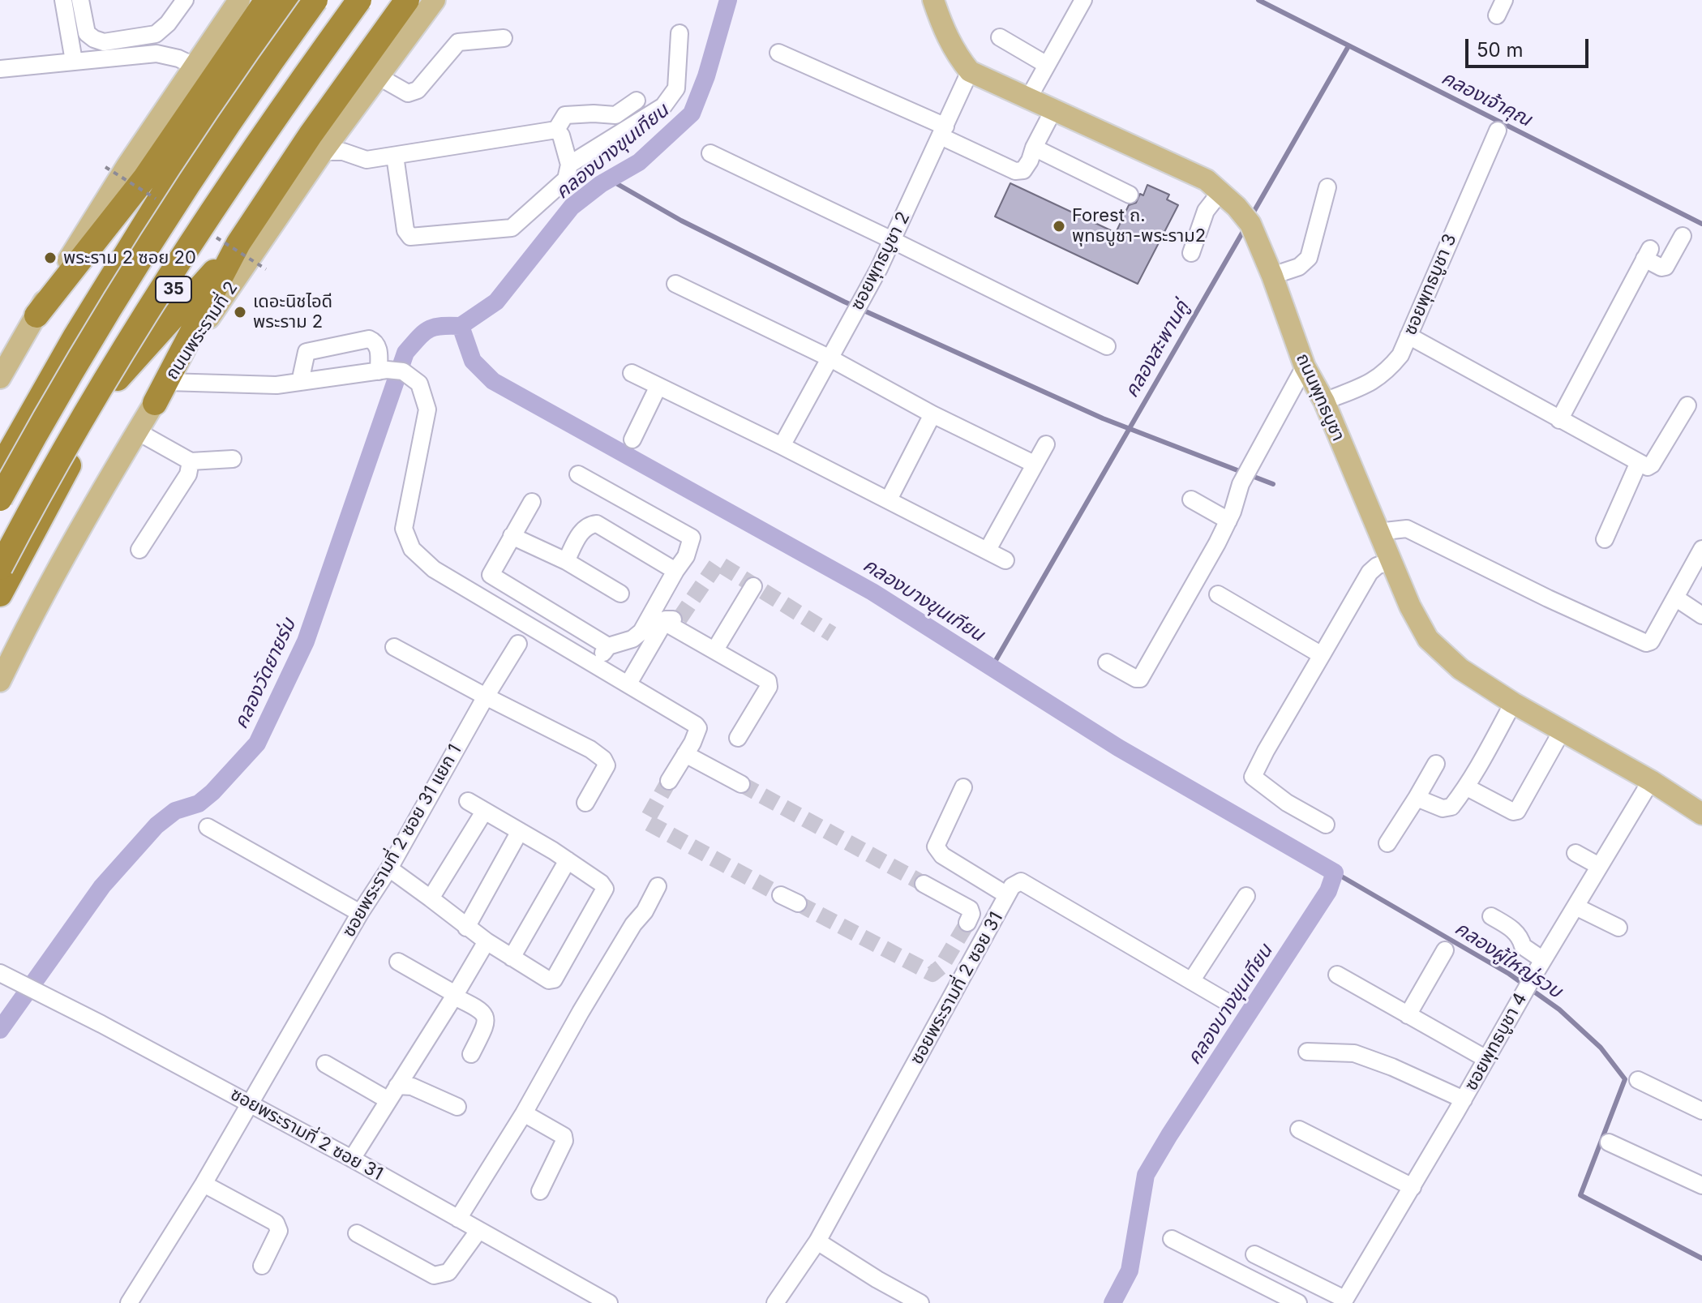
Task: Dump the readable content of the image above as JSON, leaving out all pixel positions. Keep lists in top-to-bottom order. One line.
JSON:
{"streets":{"highway":["35"],"main road":["ถนนพระรามที่ 2","ถนนพุทธบูชา"],"street":["ซอยพุทธบูชา 2","ซอยพุทธบูชา 3","ซอยพระรามที่ 2 ซอย 31 แยก 1","ซอยพระรามที่ 2 ซอย 31","ซอยพุทธบูชา 4"]},"crossings":[["ซอยพุทธบูชา 2","ถนนพุทธบูชา"],["ซอยพุทธบูชา 3","ถนนพุทธบูชา"],["ถนนพุทธบูชา","ซอยพุทธบูชา 4"],["ซอยพระรามที่ 2 ซอย 31 แยก 1","ซอยพระรามที่ 2 ซอย 31"]],"water":["คลองเจ้าคุณ","คลองบางขุนเทียน","คลองสะพานคู่","คลองวัดยายร่ม","คลองผู้ใหญ่รวบ"],"places":["Forest ถ. พุทธบูชา-พระราม2","พระราม 2 ซอย 20","เดอะนิชไอดี พระราม 2"],"scale_bar":"50 m"}
